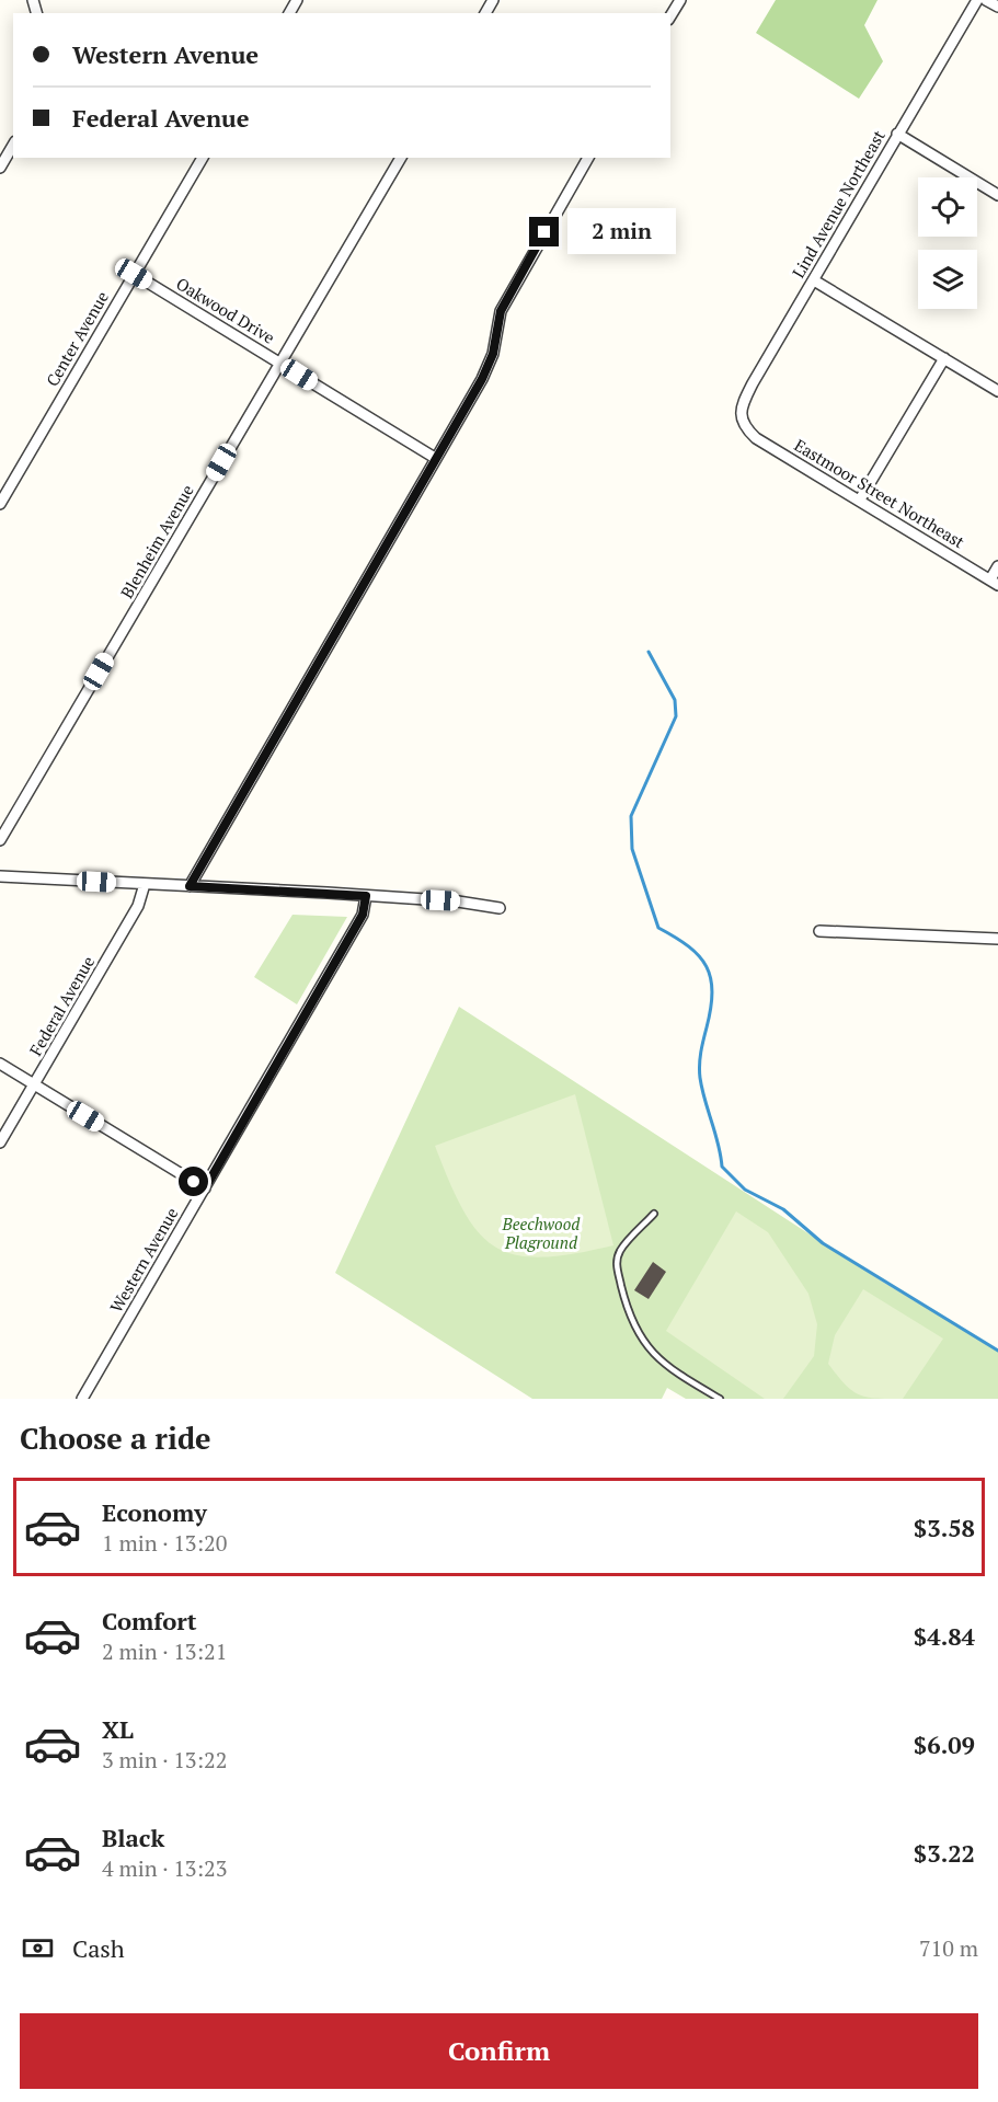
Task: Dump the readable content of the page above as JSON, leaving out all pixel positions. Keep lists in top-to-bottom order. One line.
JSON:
{"streets":{"street":["Lind Avenue Northeast","Oakwood Drive","Center Avenue","Eastmoor Street Northeast","Blenheim Avenue","Federal Avenue","Western Avenue"]},"crossings":[["Lind Avenue Northeast","Eastmoor Street Northeast"],["Oakwood Drive","Center Avenue"],["Oakwood Drive","Blenheim Avenue"]],"parks":["Beechwood Plaground"],"page":{"banner":["Western Avenue","Federal Avenue"],"bubble":"2 min","heading":"Choose a ride","list":[{"name":"Economy","note":"1 min · 13:20","value":"$3.58"},{"name":"Comfort","note":"2 min · 13:21","value":"$4.84"},{"name":"XL","note":"3 min · 13:22","value":"$6.09"},{"name":"Black","note":"4 min · 13:23","value":"$3.22"}],"pay":["Cash","710 m"],"buttons":"Confirm"}}
